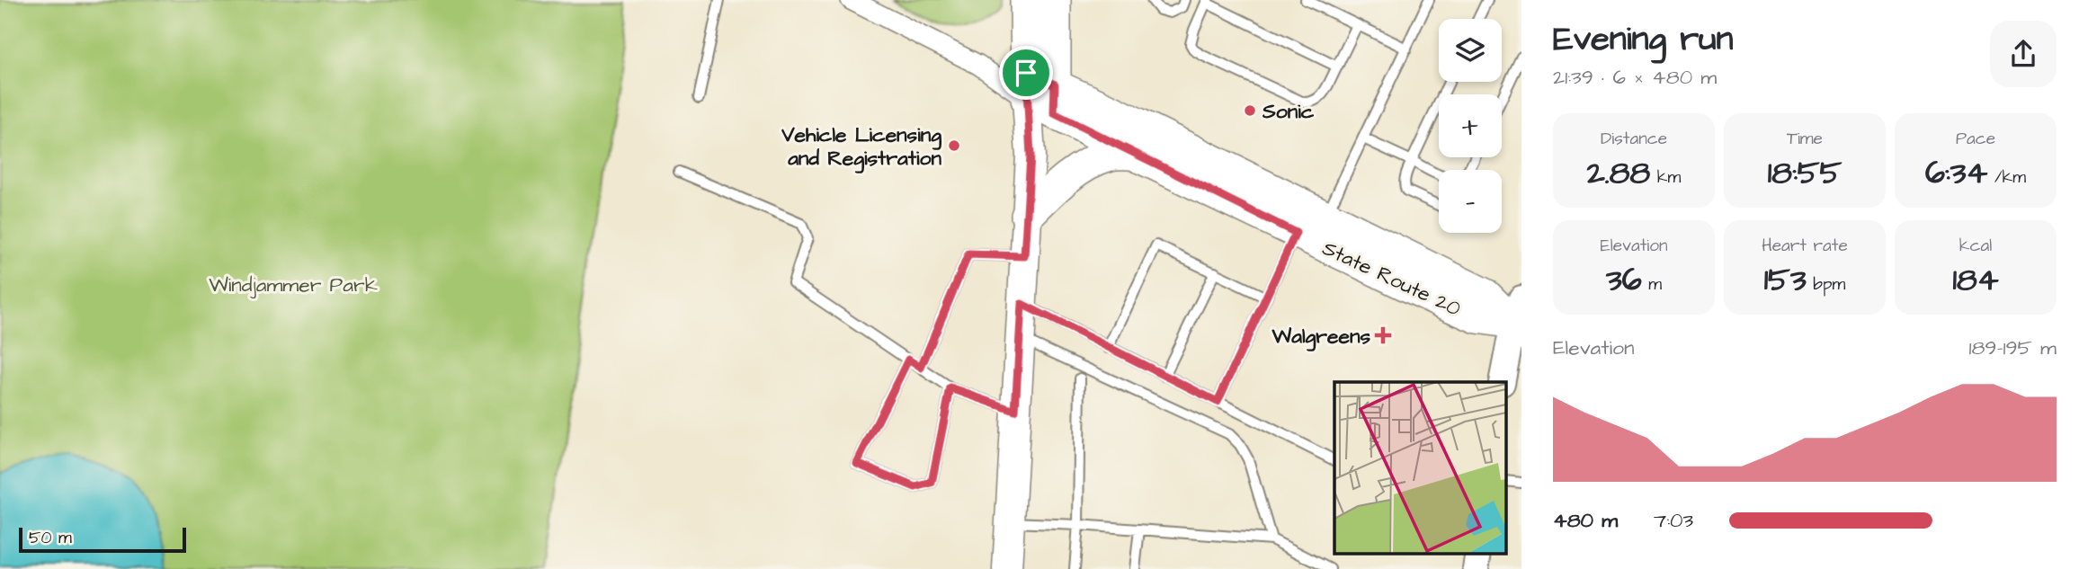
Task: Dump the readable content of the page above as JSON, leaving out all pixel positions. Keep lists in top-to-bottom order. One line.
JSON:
{"streets":{"main road":["State Route 20"]},"parks":["Windjammer Park"],"places":{"other":["Sonic","Vehicle Licensing and Registration"],"health":["Walgreens"]},"scale_bar":"50 m","page":{"heading":["Evening run","21:39 · 6 × 480 m"],"map_buttons":["+","−"],"stats":[["Distance","2.88 km"],["Time","18:55"],["Pace","6:34 /km"],["Elevation","36 m"],["Heart rate","153 bpm"],["kcal","184"]],"chart":["Elevation","189–195 m"],"list":[{"name":"480 m","note":"7:03"}],"scale":"50 m"}}
